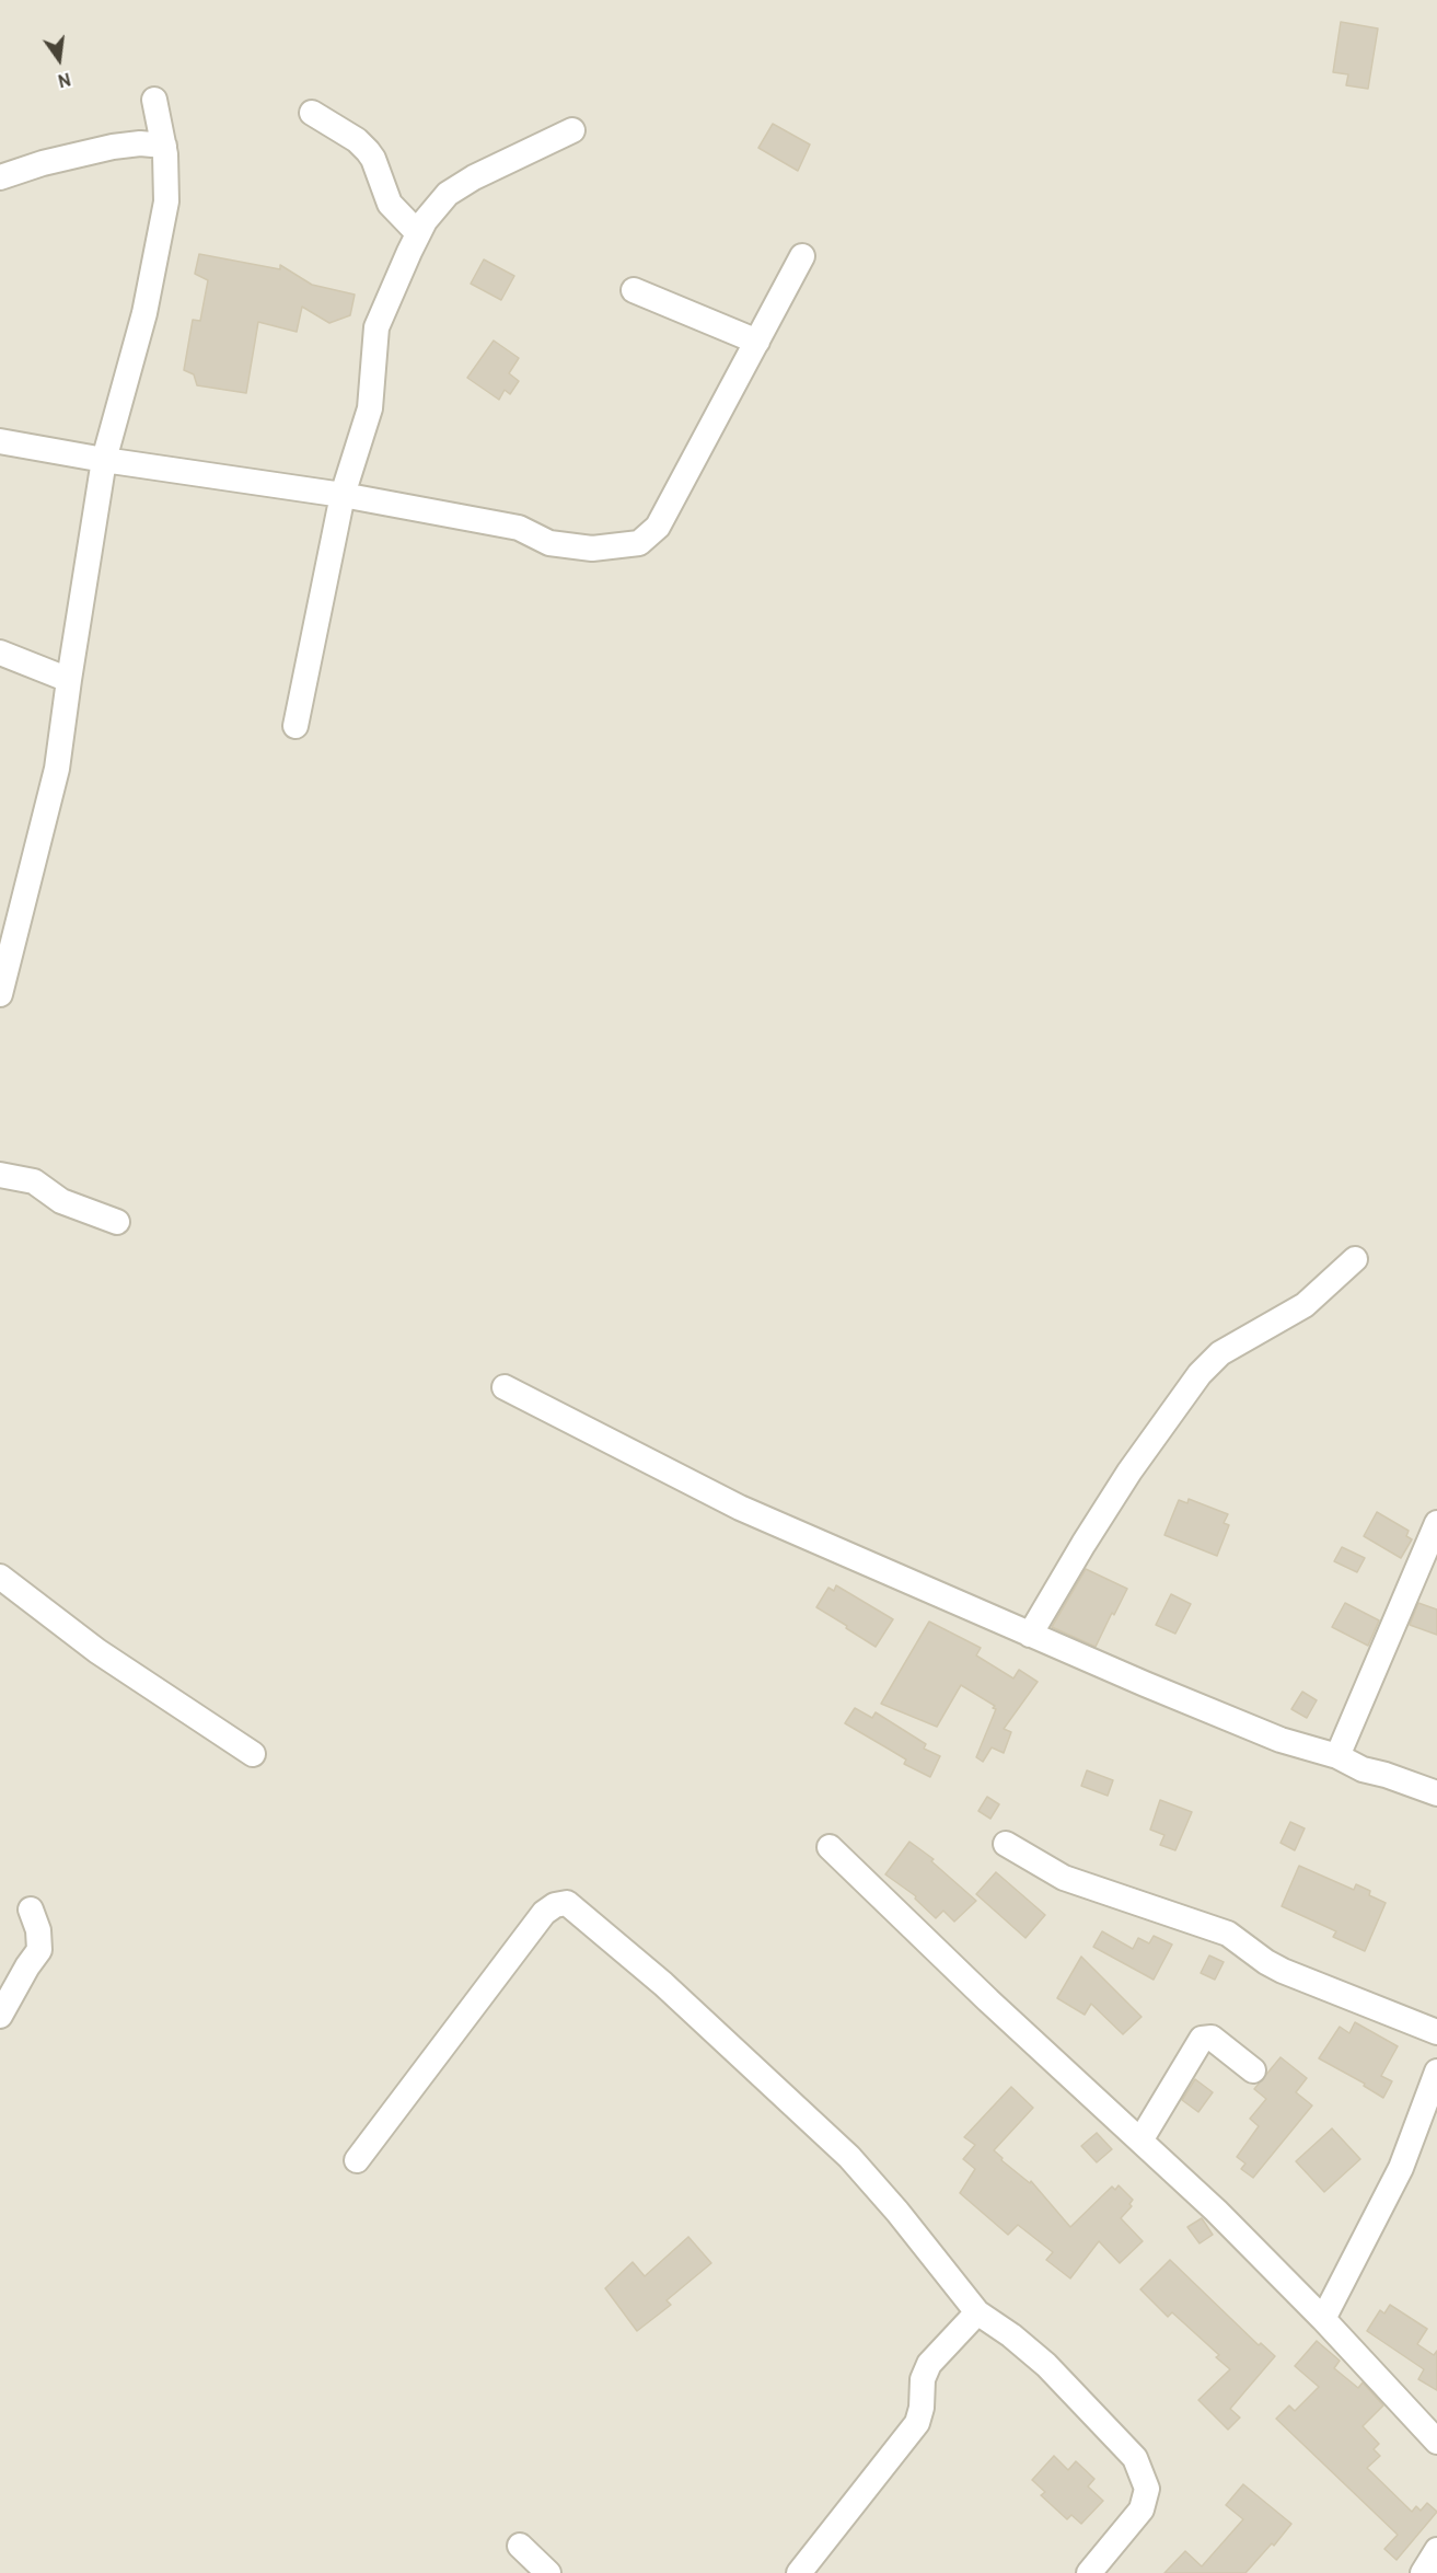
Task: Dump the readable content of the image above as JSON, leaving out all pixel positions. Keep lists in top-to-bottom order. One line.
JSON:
{"north":"bottom"}
